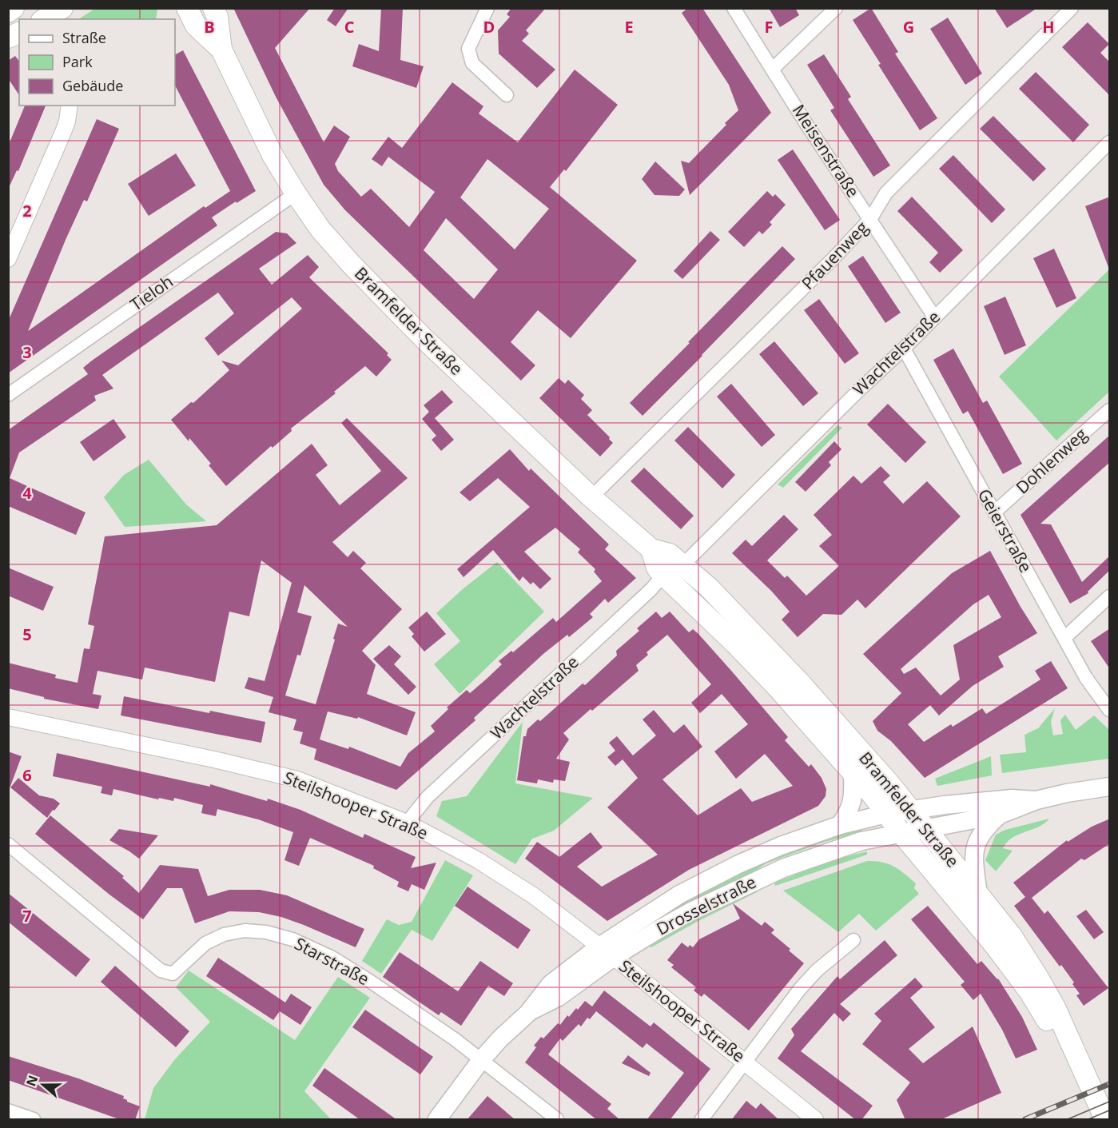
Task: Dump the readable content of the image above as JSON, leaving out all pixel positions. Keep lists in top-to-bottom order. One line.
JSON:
{"streets":{"main road":["Bramfelder Straße","Drosselstraße"],"street":["Meisenstraße","Pfauenweg","Tieloh","Wachtelstraße","Dohlenweg","Geierstraße","Steilshooper Straße","Starstraße"]},"crossings":[["Meisenstraße","Pfauenweg"],["Meisenstraße","Wachtelstraße"],["Pfauenweg","Bramfelder Straße"],["Tieloh","Bramfelder Straße"],["Bramfelder Straße","Wachtelstraße"],["Bramfelder Straße","Drosselstraße"],["Wachtelstraße","Geierstraße"],["Wachtelstraße","Steilshooper Straße"],["Dohlenweg","Geierstraße"],["Steilshooper Straße","Drosselstraße"],["Drosselstraße","Starstraße"]],"legend":["Straße","Park","Gebäude"],"north":"left","grid":{"columns":["B","C","D","E","F","G","H"],"rows":["2","3","4","5","6","7"]}}
